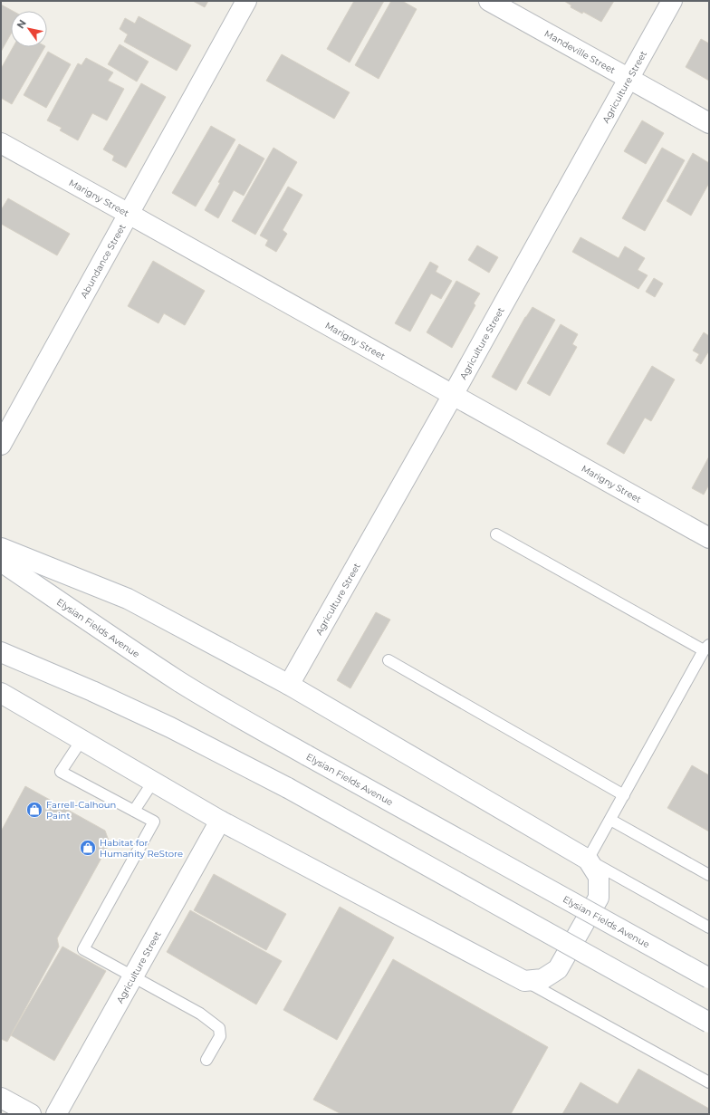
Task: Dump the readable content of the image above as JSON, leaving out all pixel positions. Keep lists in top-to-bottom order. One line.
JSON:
{"streets":{"main road":["Mandeville Street","Agriculture Street","Marigny Street","Abundance Street","Elysian Fields Avenue"]},"crossings":[["Mandeville Street","Agriculture Street"],["Agriculture Street","Marigny Street"],["Marigny Street","Abundance Street"]],"places":{"shop":["Farrell-Calhoun Paint","Habitat for Humanity ReStore"]},"north":"top left"}
